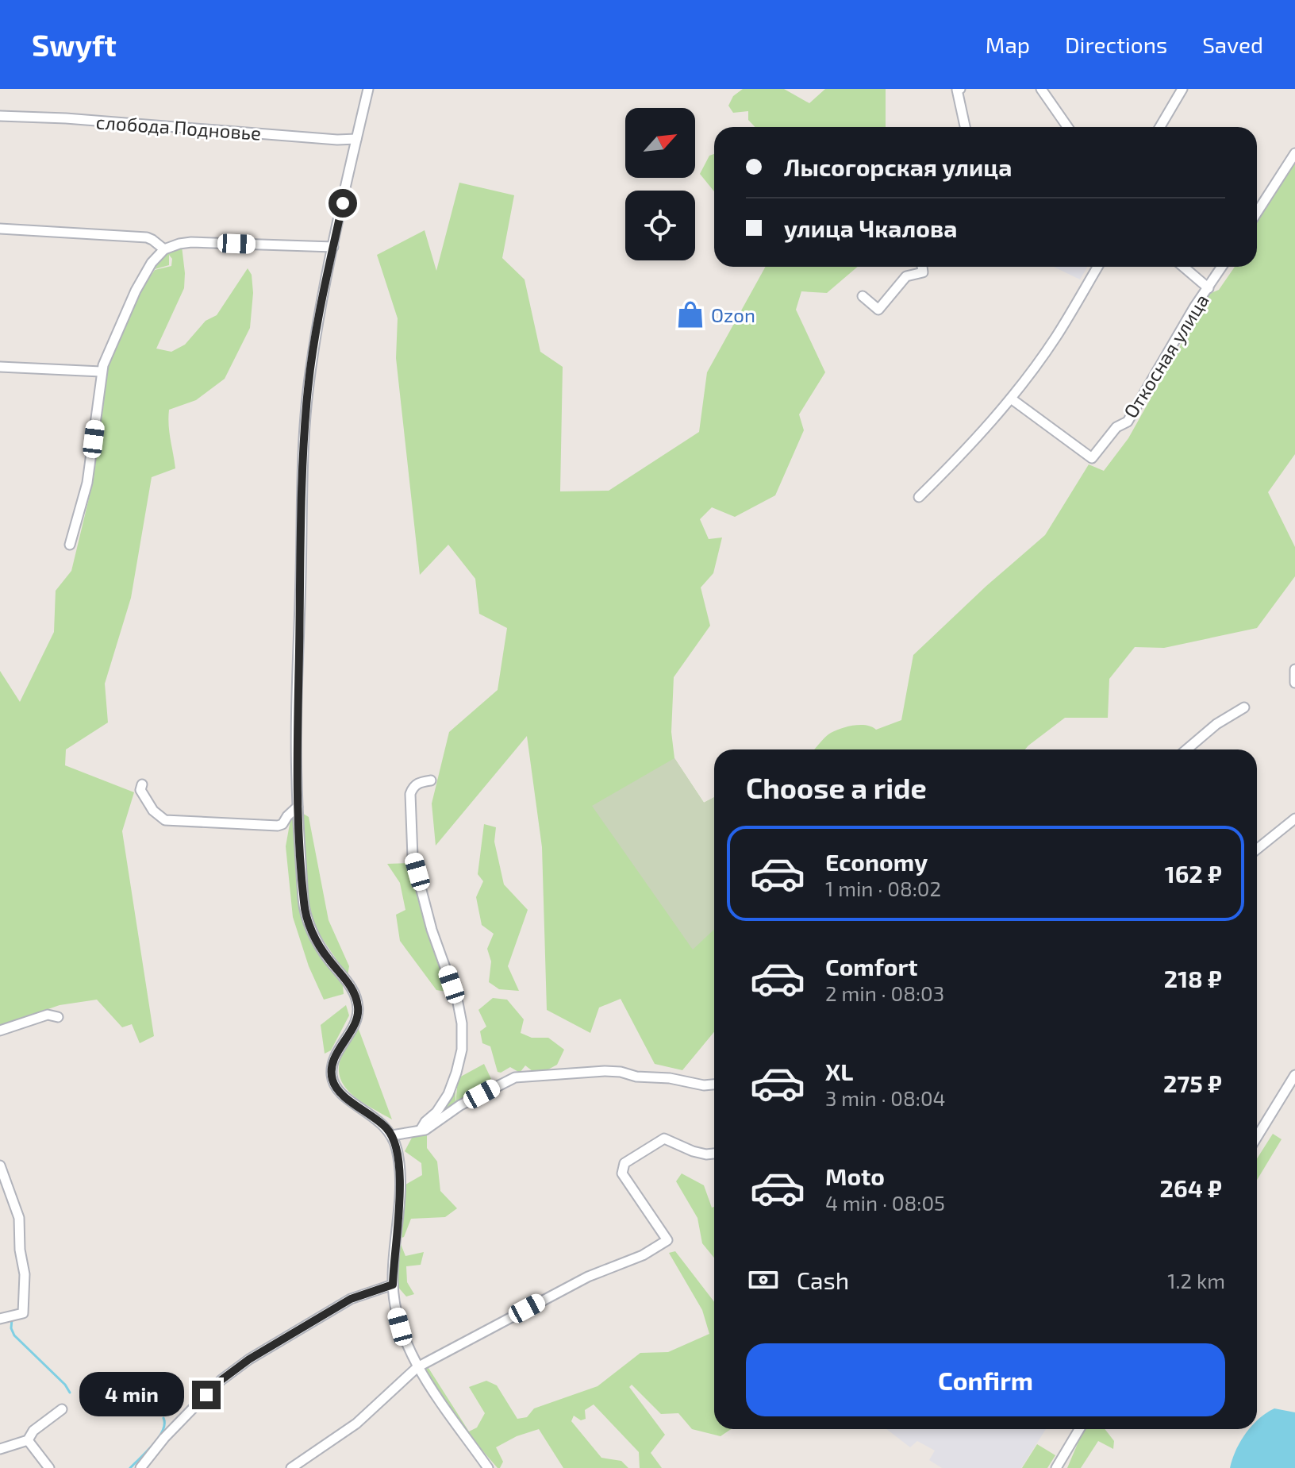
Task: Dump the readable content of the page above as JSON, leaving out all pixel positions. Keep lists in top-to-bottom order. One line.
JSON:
{"streets":{"street":["слобода Подновье","Откосная улица"]},"places":{"shop":["Ozon"]},"north":"top right","page":{"header":"Swyft","nav":["Map","Directions","Saved"],"banner":["Лысогорская улица","улица Чкалова"],"heading":"Choose a ride","list":[{"name":"Economy","note":"1 min · 08:02","value":"162 ₽"},{"name":"Comfort","note":"2 min · 08:03","value":"218 ₽"},{"name":"XL","note":"3 min · 08:04","value":"275 ₽"},{"name":"Moto","note":"4 min · 08:05","value":"264 ₽"}],"pay":["Cash","1.2 km"],"buttons":"Confirm","bubble":"4 min"}}
